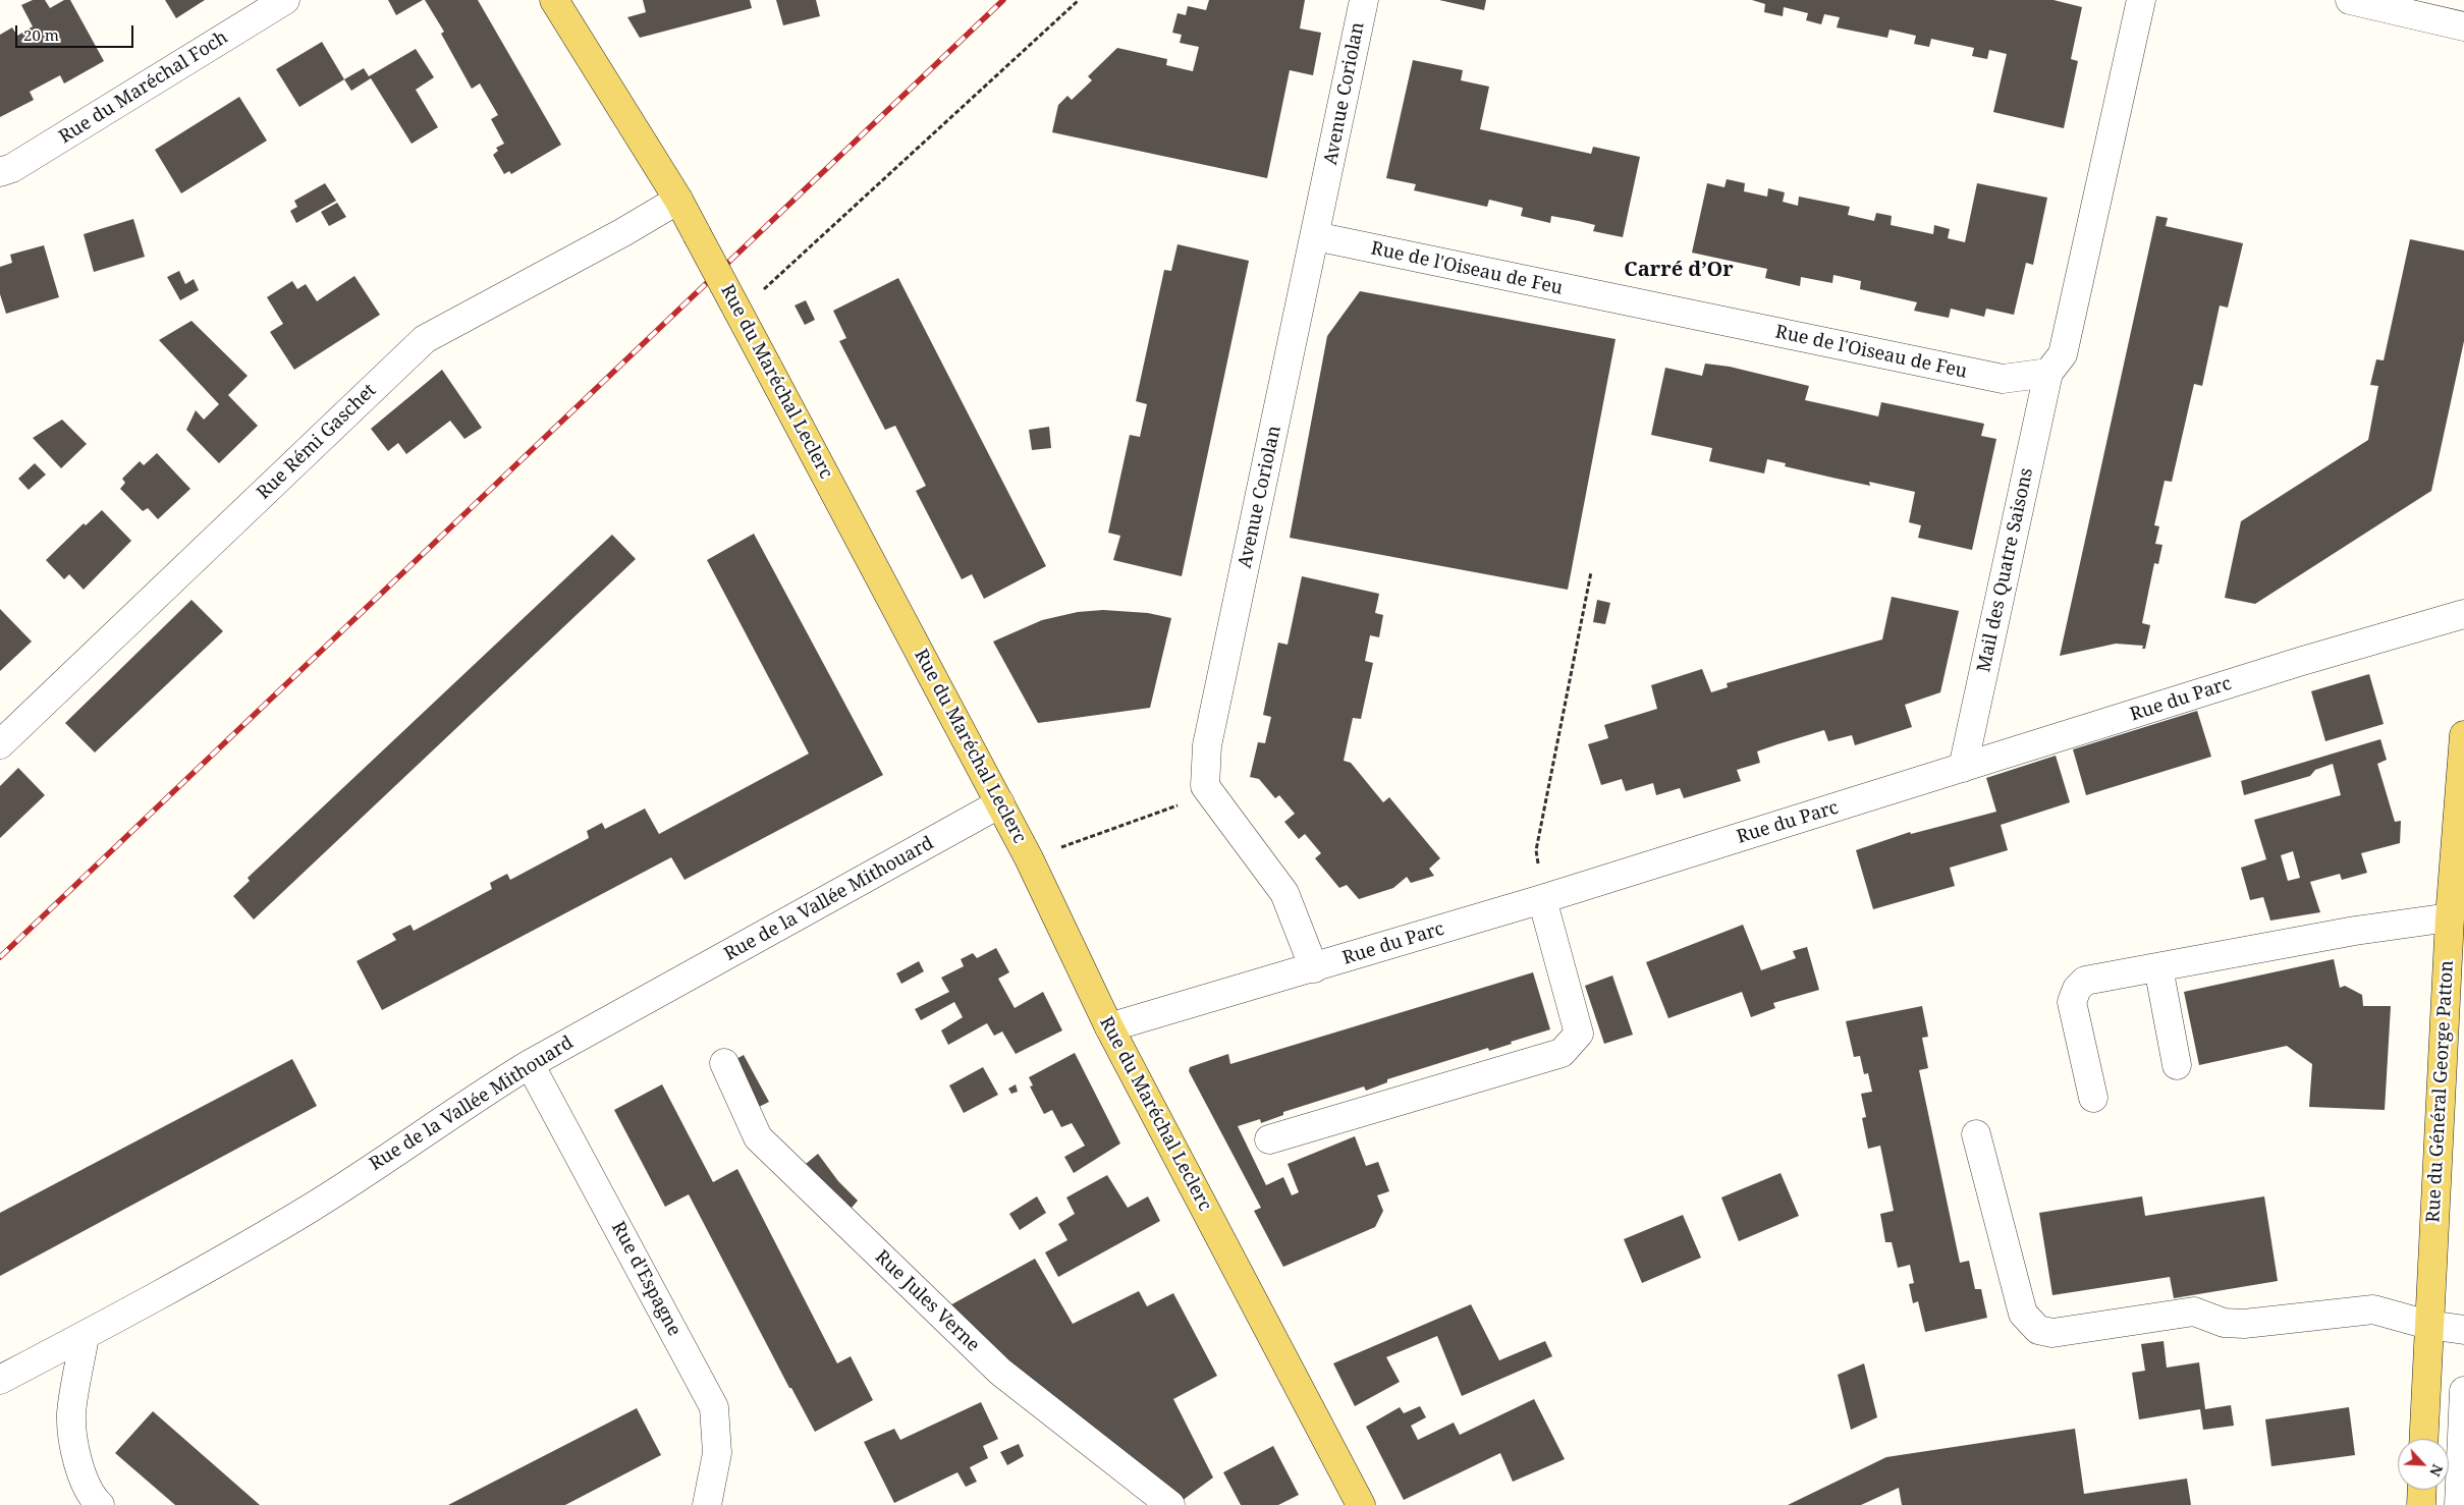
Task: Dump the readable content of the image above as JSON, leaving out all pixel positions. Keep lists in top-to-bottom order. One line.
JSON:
{"streets":{"main road":["Rue du Maréchal Leclerc","Rue du Général George Patton"],"street":["Rue du Maréchal Foch","Avenue Coriolan","Rue de l'Oiseau de Feu","Rue Rémi Gaschet","Mail des Quatre Saisons","Rue du Parc","Rue de la Vallée Mithouard","Rue d'Espagne","Rue Jules Verne"]},"crossings":[["Avenue Coriolan","Rue de l'Oiseau de Feu"],["Rue de l'Oiseau de Feu","Mail des Quatre Saisons"],["Rue du Maréchal Leclerc","Rue Rémi Gaschet"],["Rue du Maréchal Leclerc","Rue du Parc"],["Rue du Maréchal Leclerc","Rue de la Vallée Mithouard"],["Mail des Quatre Saisons","Rue du Parc"],["Rue de la Vallée Mithouard","Rue d'Espagne"]],"districts":["Carré d’Or"],"scale_bar":"20 m","north":"bottom right"}
